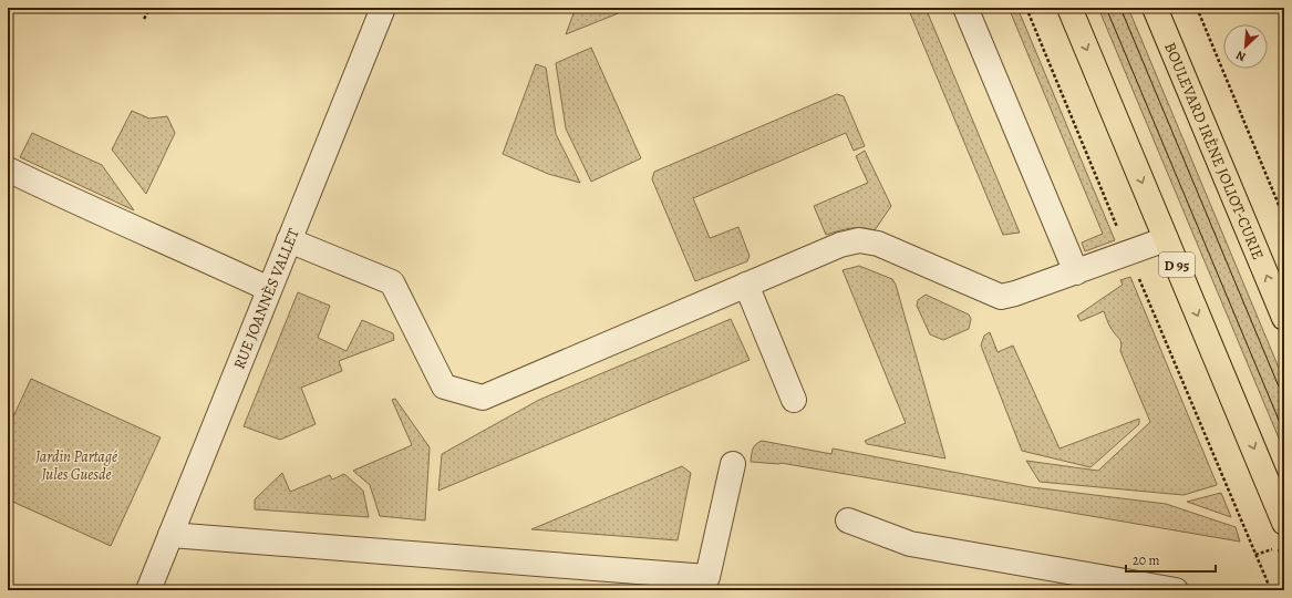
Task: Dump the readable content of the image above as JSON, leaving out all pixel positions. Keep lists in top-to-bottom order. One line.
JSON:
{"streets":{"main road":["BOULEVARD IRÈNE JOLIOT-CURIE","D 95"],"street":["RUE JOANNÈS VALLET"]},"parks":["Jardin Partagé Jules Guesde"],"scale_bar":"20 m","north":"bottom left"}
